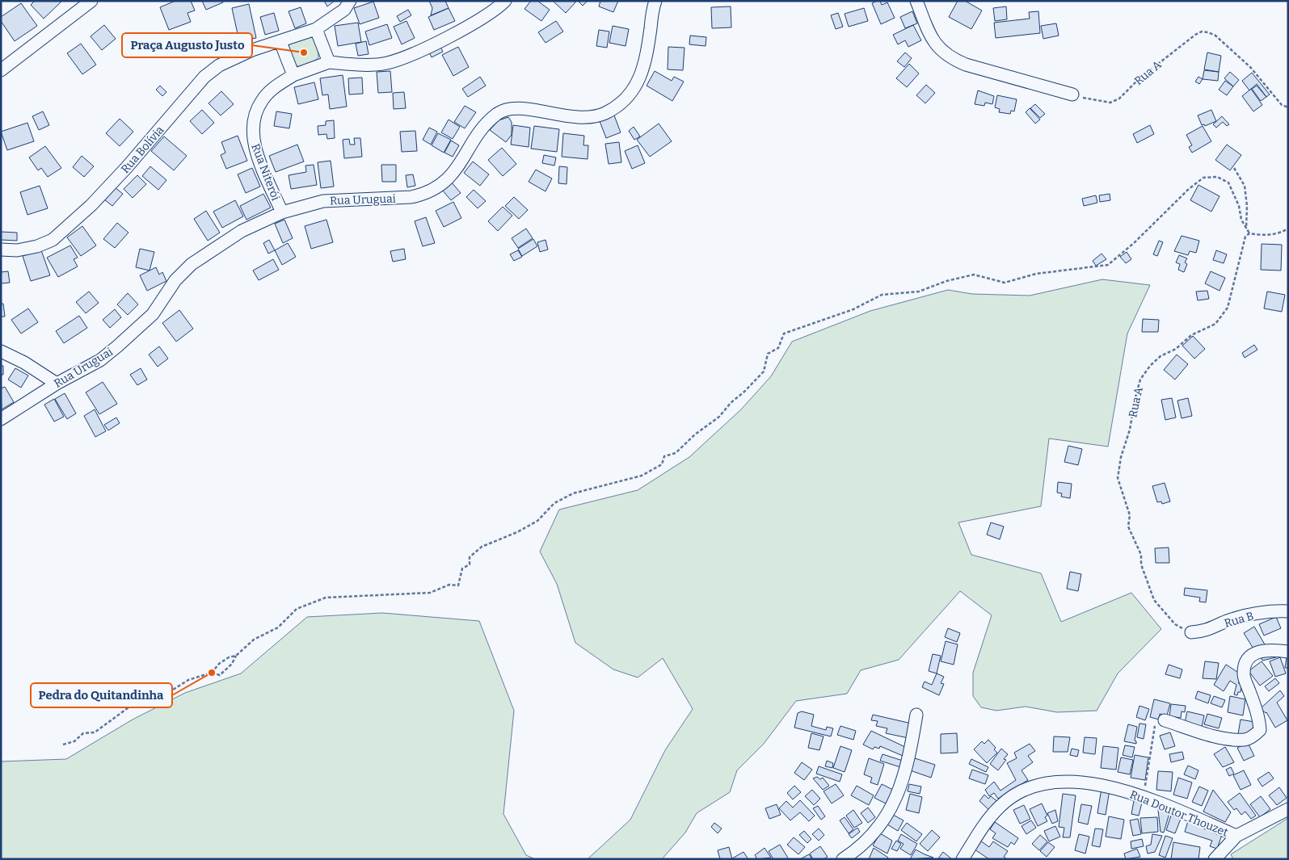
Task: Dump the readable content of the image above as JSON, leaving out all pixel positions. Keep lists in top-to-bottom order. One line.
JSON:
{"streets":{"street":["Rua Bolívia","Rua Niterói","Rua Uruguai","Rua B","Rua Doutor Thouzet"],"path":["Rua A"]},"crossings":[["Rua A","Rua B"],["Rua Niterói","Rua Uruguai"]],"places":["Praça Augusto Justo","Pedra do Quitandinha"]}
